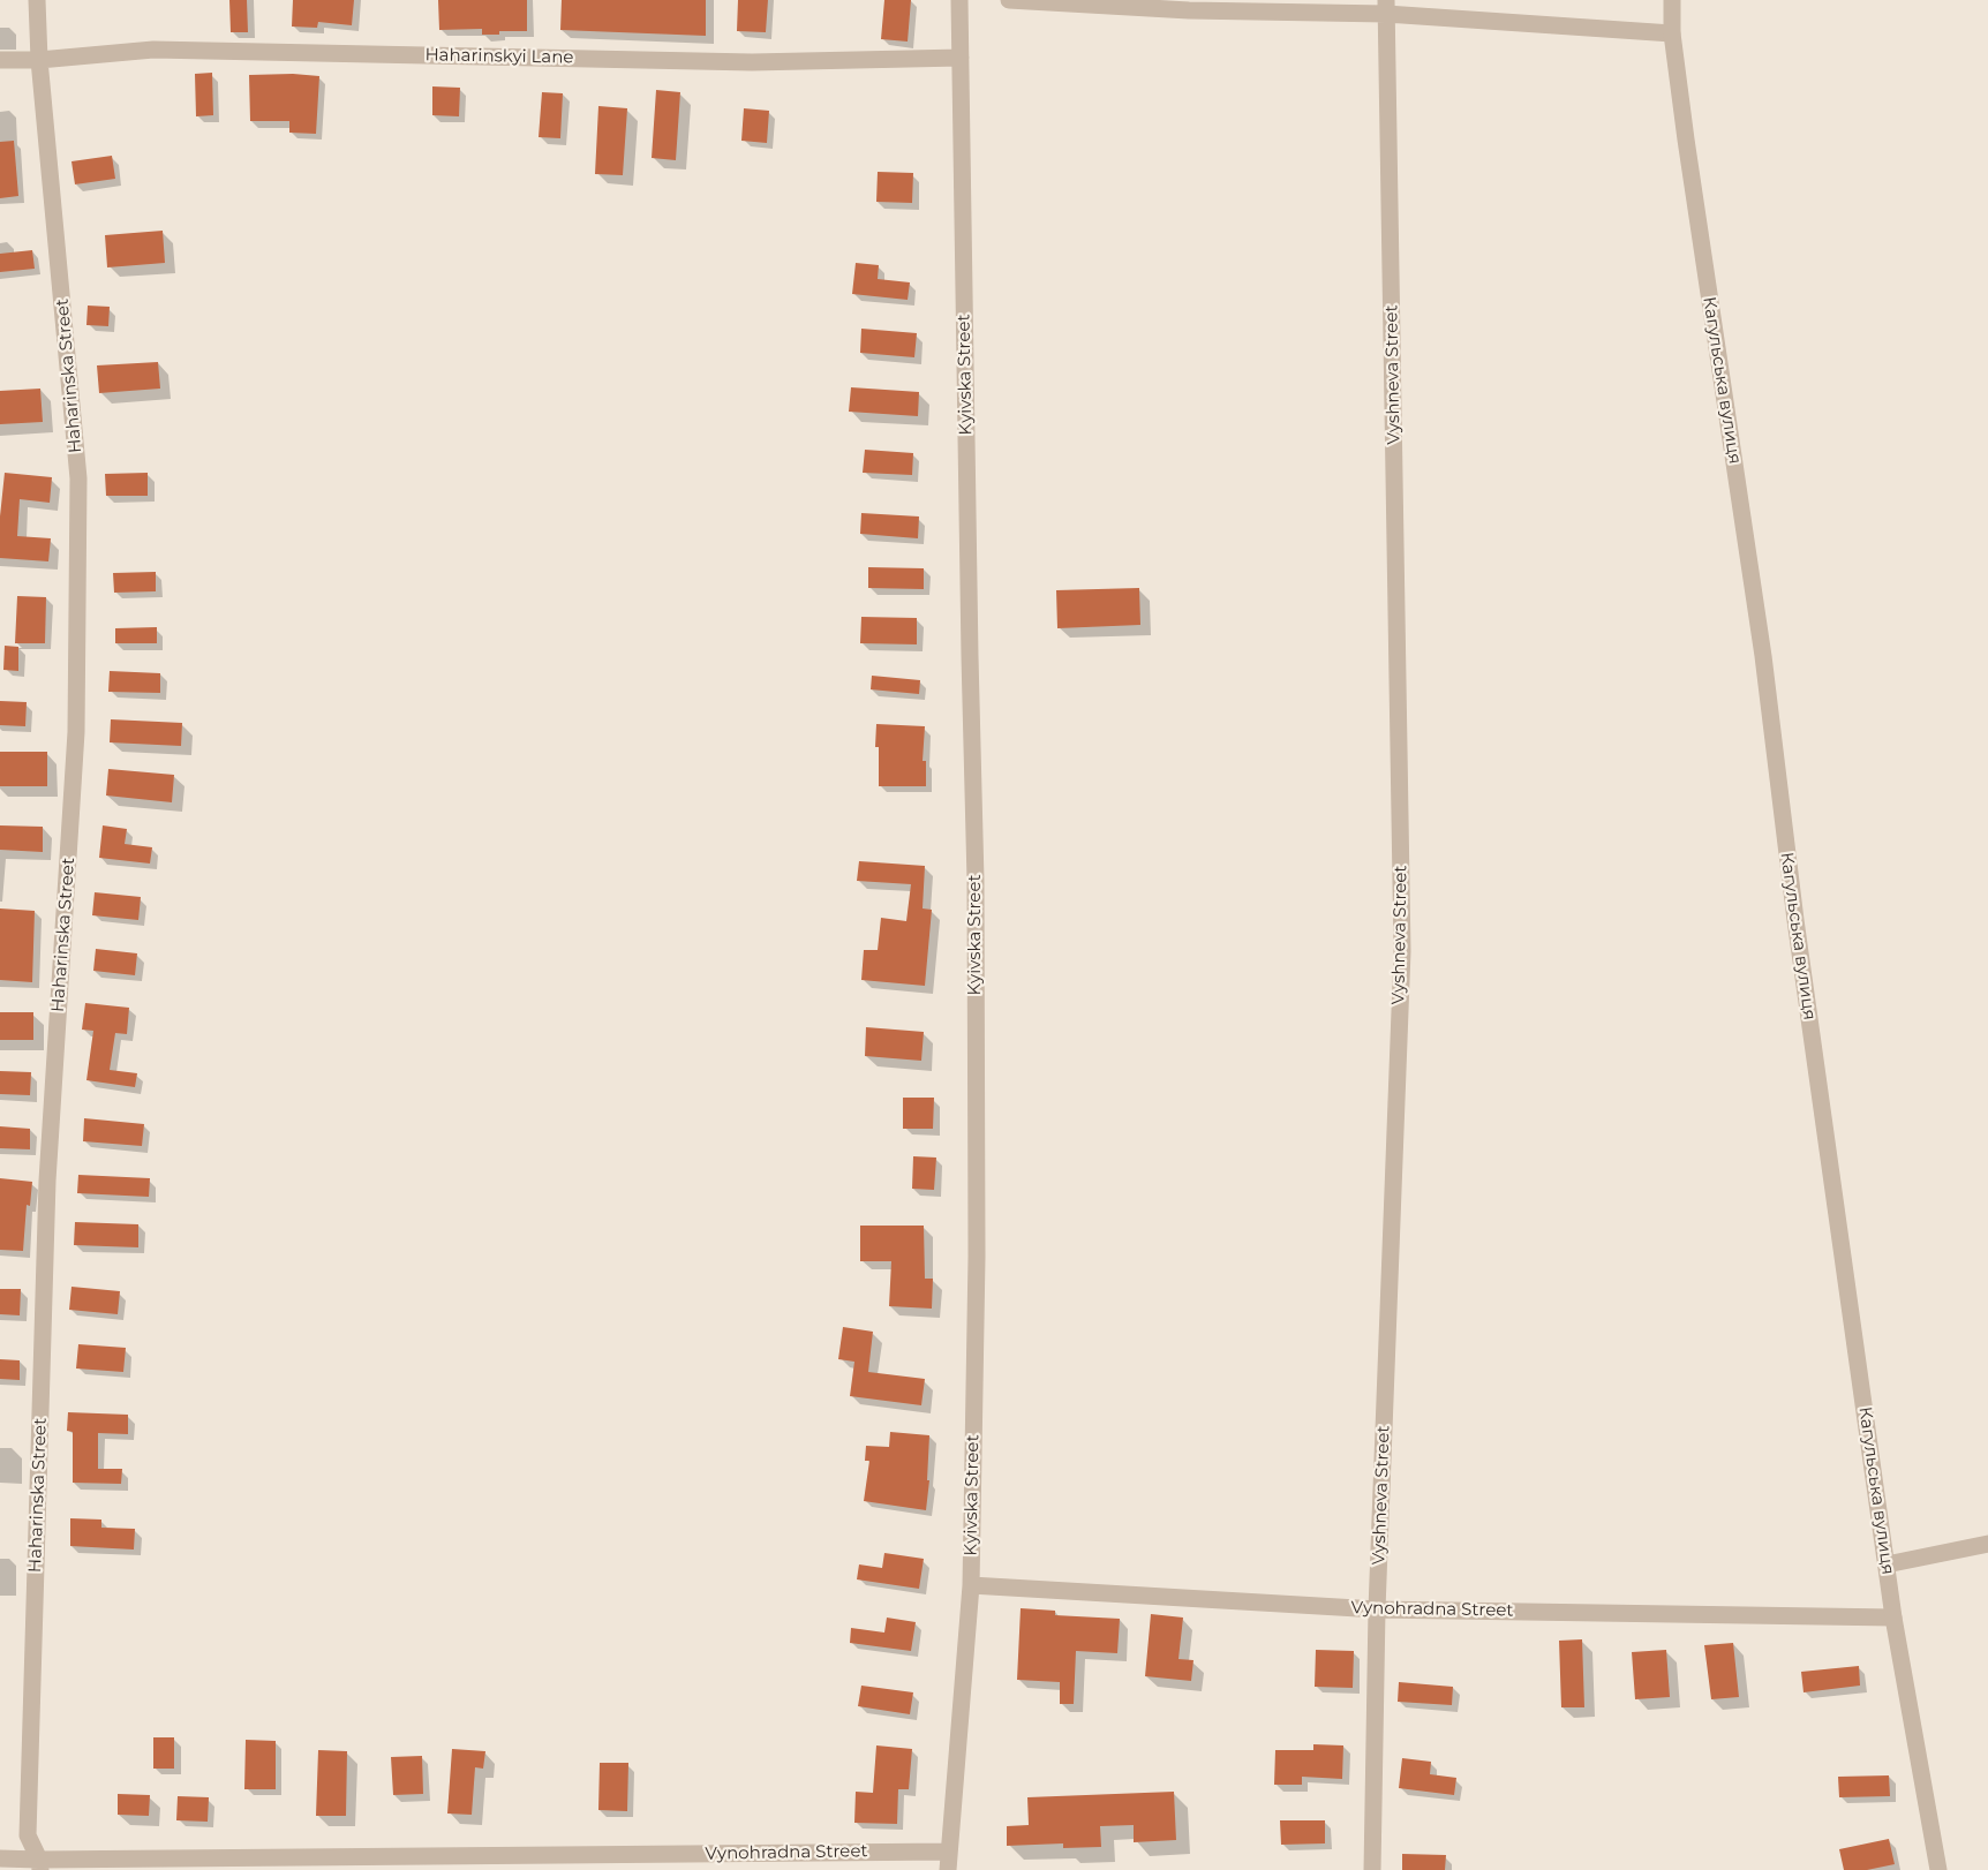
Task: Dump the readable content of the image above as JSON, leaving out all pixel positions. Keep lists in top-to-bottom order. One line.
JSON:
{"streets":{"street":["Haharinskyi Lane","Kyivska Street","Vyshneva Street","Haharinska Street","Кагульська вулиця","Vynohradna Street"]},"crossings":[["Haharinskyi Lane","Kyivska Street"],["Haharinskyi Lane","Haharinska Street"],["Kyivska Street","Vynohradna Street"],["Vyshneva Street","Vynohradna Street"],["Haharinska Street","Vynohradna Street"],["Кагульська вулиця","Vynohradna Street"]]}
